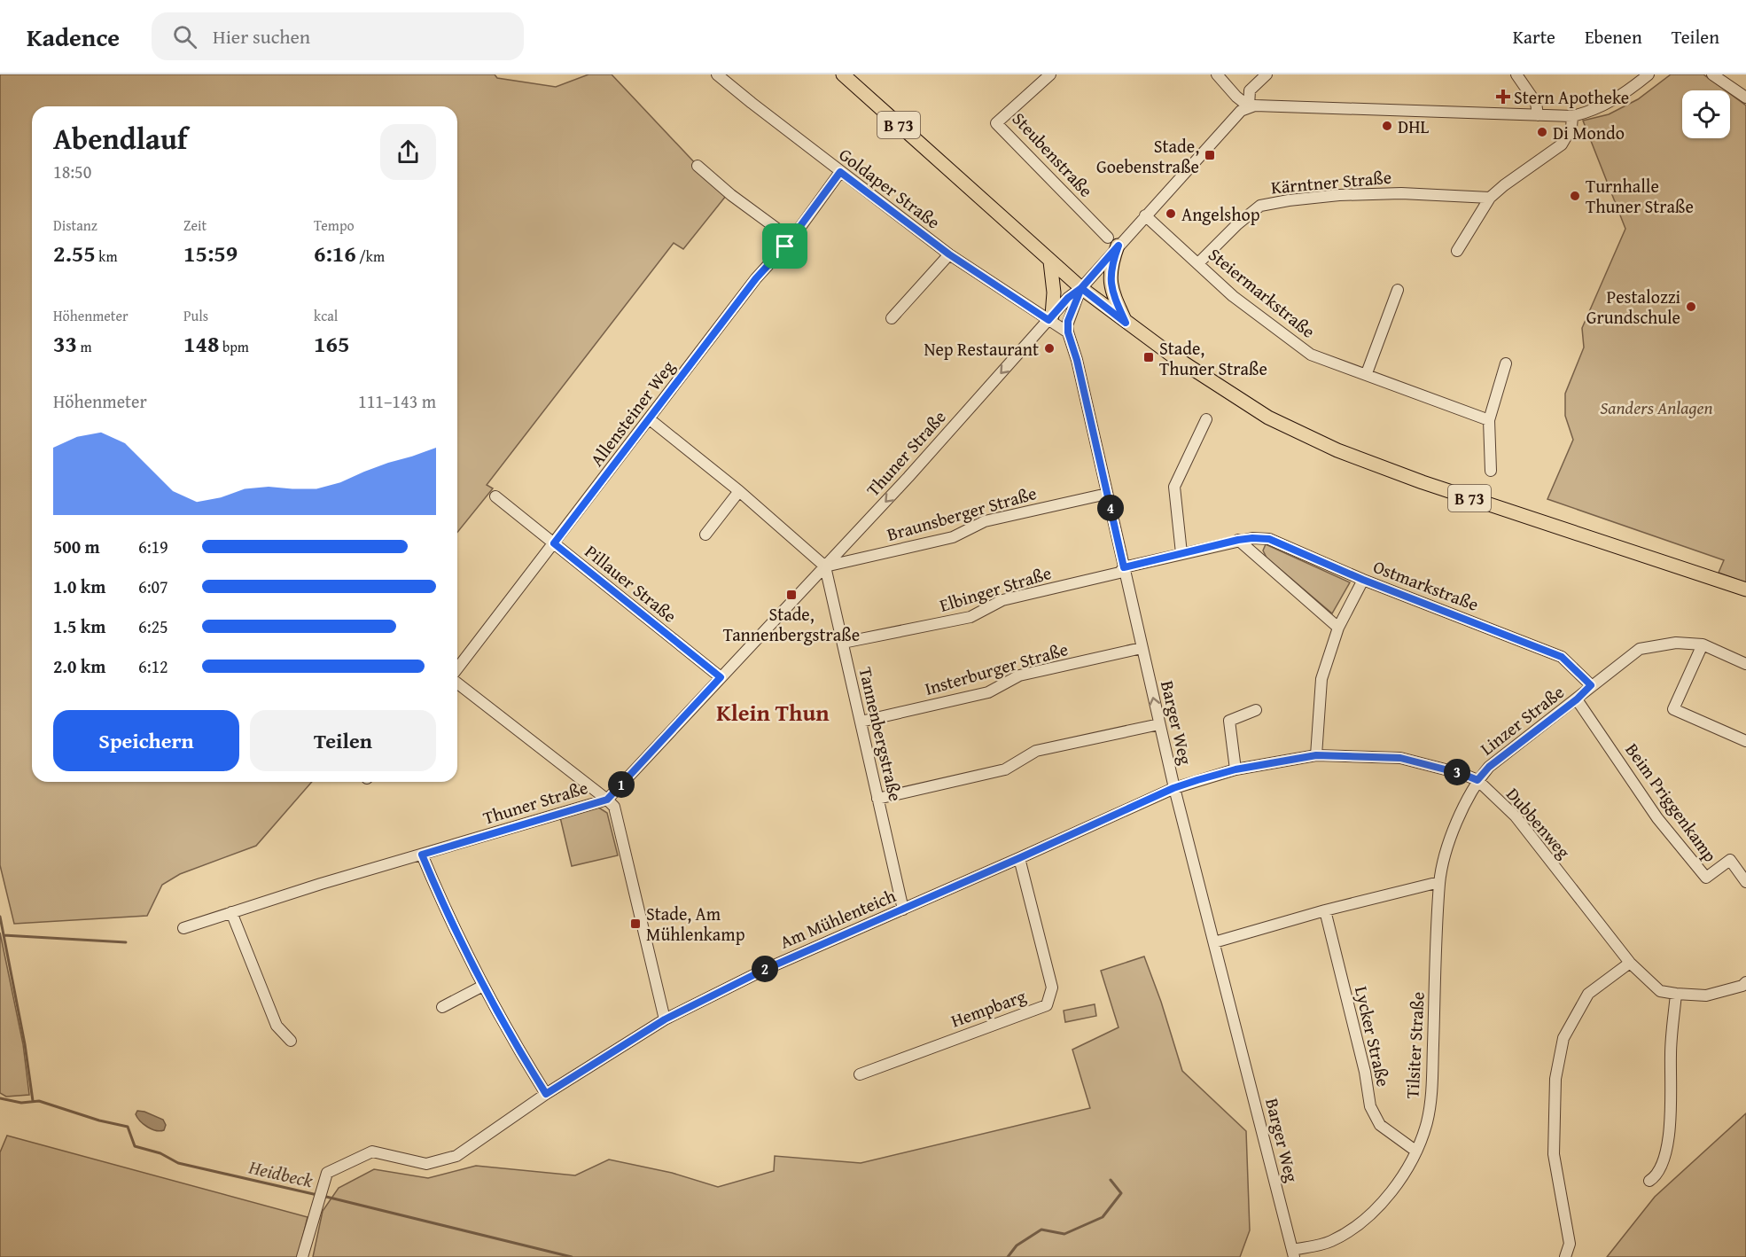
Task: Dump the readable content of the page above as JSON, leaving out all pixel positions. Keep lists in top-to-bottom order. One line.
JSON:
{"streets":{"main road":["B 73"],"street":["Steubenstraße","Kärntner Straße","Goldaper Straße","Steiermarkstraße","Allensteiner Weg","Thuner Straße","Braunsberger Straße","Pillauer Straße","Ostmarkstraße","Elbinger Straße","Insterburger Straße","Linzer Straße","Barger Weg","Tannenbergstraße","Beim Priggenkamp","Dubbenweg","Am Mühlenteich","Hempbarg","Lycker Straße","Tilsiter Straße"]},"crossings":[["B 73","Thuner Straße"],["Steubenstraße","Thuner Straße"],["Kärntner Straße","Steiermarkstraße"],["Goldaper Straße","Allensteiner Weg"],["Goldaper Straße","Thuner Straße"],["Goldaper Straße","Barger Weg"],["Steiermarkstraße","Thuner Straße"],["Allensteiner Weg","Pillauer Straße"],["Thuner Straße","Braunsberger Straße"],["Thuner Straße","Pillauer Straße"],["Thuner Straße","Tannenbergstraße"],["Braunsberger Straße","Barger Weg"],["Braunsberger Straße","Tannenbergstraße"],["Ostmarkstraße","Elbinger Straße"],["Ostmarkstraße","Linzer Straße"],["Ostmarkstraße","Barger Weg"],["Elbinger Straße","Barger Weg"],["Elbinger Straße","Tannenbergstraße"],["Insterburger Straße","Barger Weg"],["Insterburger Straße","Tannenbergstraße"],["Linzer Straße","Beim Priggenkamp"],["Linzer Straße","Dubbenweg"],["Linzer Straße","Tilsiter Straße"],["Barger Weg","Dubbenweg"],["Barger Weg","Am Mühlenteich"],["Barger Weg","Tilsiter Straße"],["Tannenbergstraße","Am Mühlenteich"],["Dubbenweg","Am Mühlenteich"],["Dubbenweg","Tilsiter Straße"],["Am Mühlenteich","Hempbarg"],["Lycker Straße","Tilsiter Straße"]],"districts":["Klein Thun"],"water":["Heidbeck"],"parks":["Sanders Anlagen"],"places":{"health":["Stern Apotheke"],"other":["DHL","Di Mondo","Turnhalle Thuner Straße","Angelshop","Pestalozzi Grundschule","Nep Restaurant"],"transit":["Stade, Goebenstraße","Stade, Thuner Straße","Stade, Tannenbergstraße","Stade, Am Mühlenkamp"]},"page":{"header":"Kadence","search":"Hier suchen","nav":["Karte","Ebenen","Teilen"],"heading":["Abendlauf","18:50"],"stats":[["Distanz","2.55 km"],["Zeit","15:59"],["Tempo","6:16 /km"],["Höhenmeter","33 m"],["Puls","148 bpm"],["kcal","165"]],"chart":["Höhenmeter","111–143 m"],"pins":["4","3","1","2"],"list":[{"name":"500 m","note":"6:19"},{"name":"1.0 km","note":"6:07"},{"name":"1.5 km","note":"6:25"},{"name":"2.0 km","note":"6:12"}],"buttons":["Speichern","Teilen"]}}
